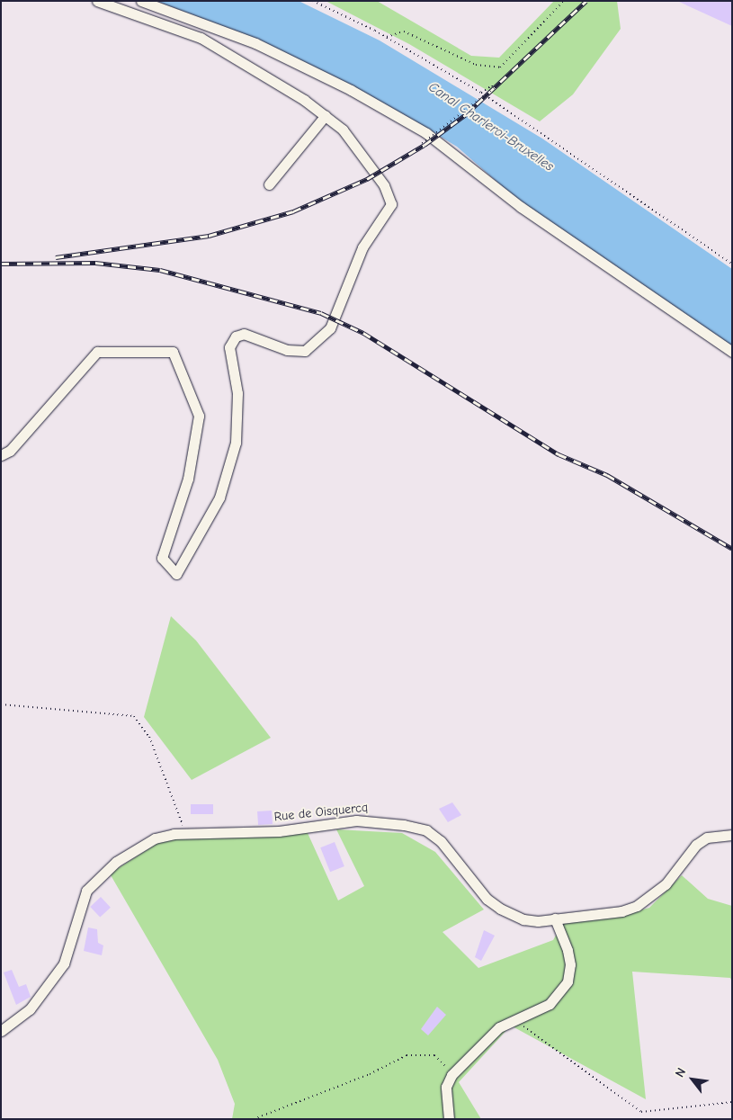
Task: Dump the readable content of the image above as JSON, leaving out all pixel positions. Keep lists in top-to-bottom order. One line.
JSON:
{"streets":{"street":["Rue de Oisquercq"]},"water":["Canal Charleroi-Bruxelles"],"north":"top left"}
